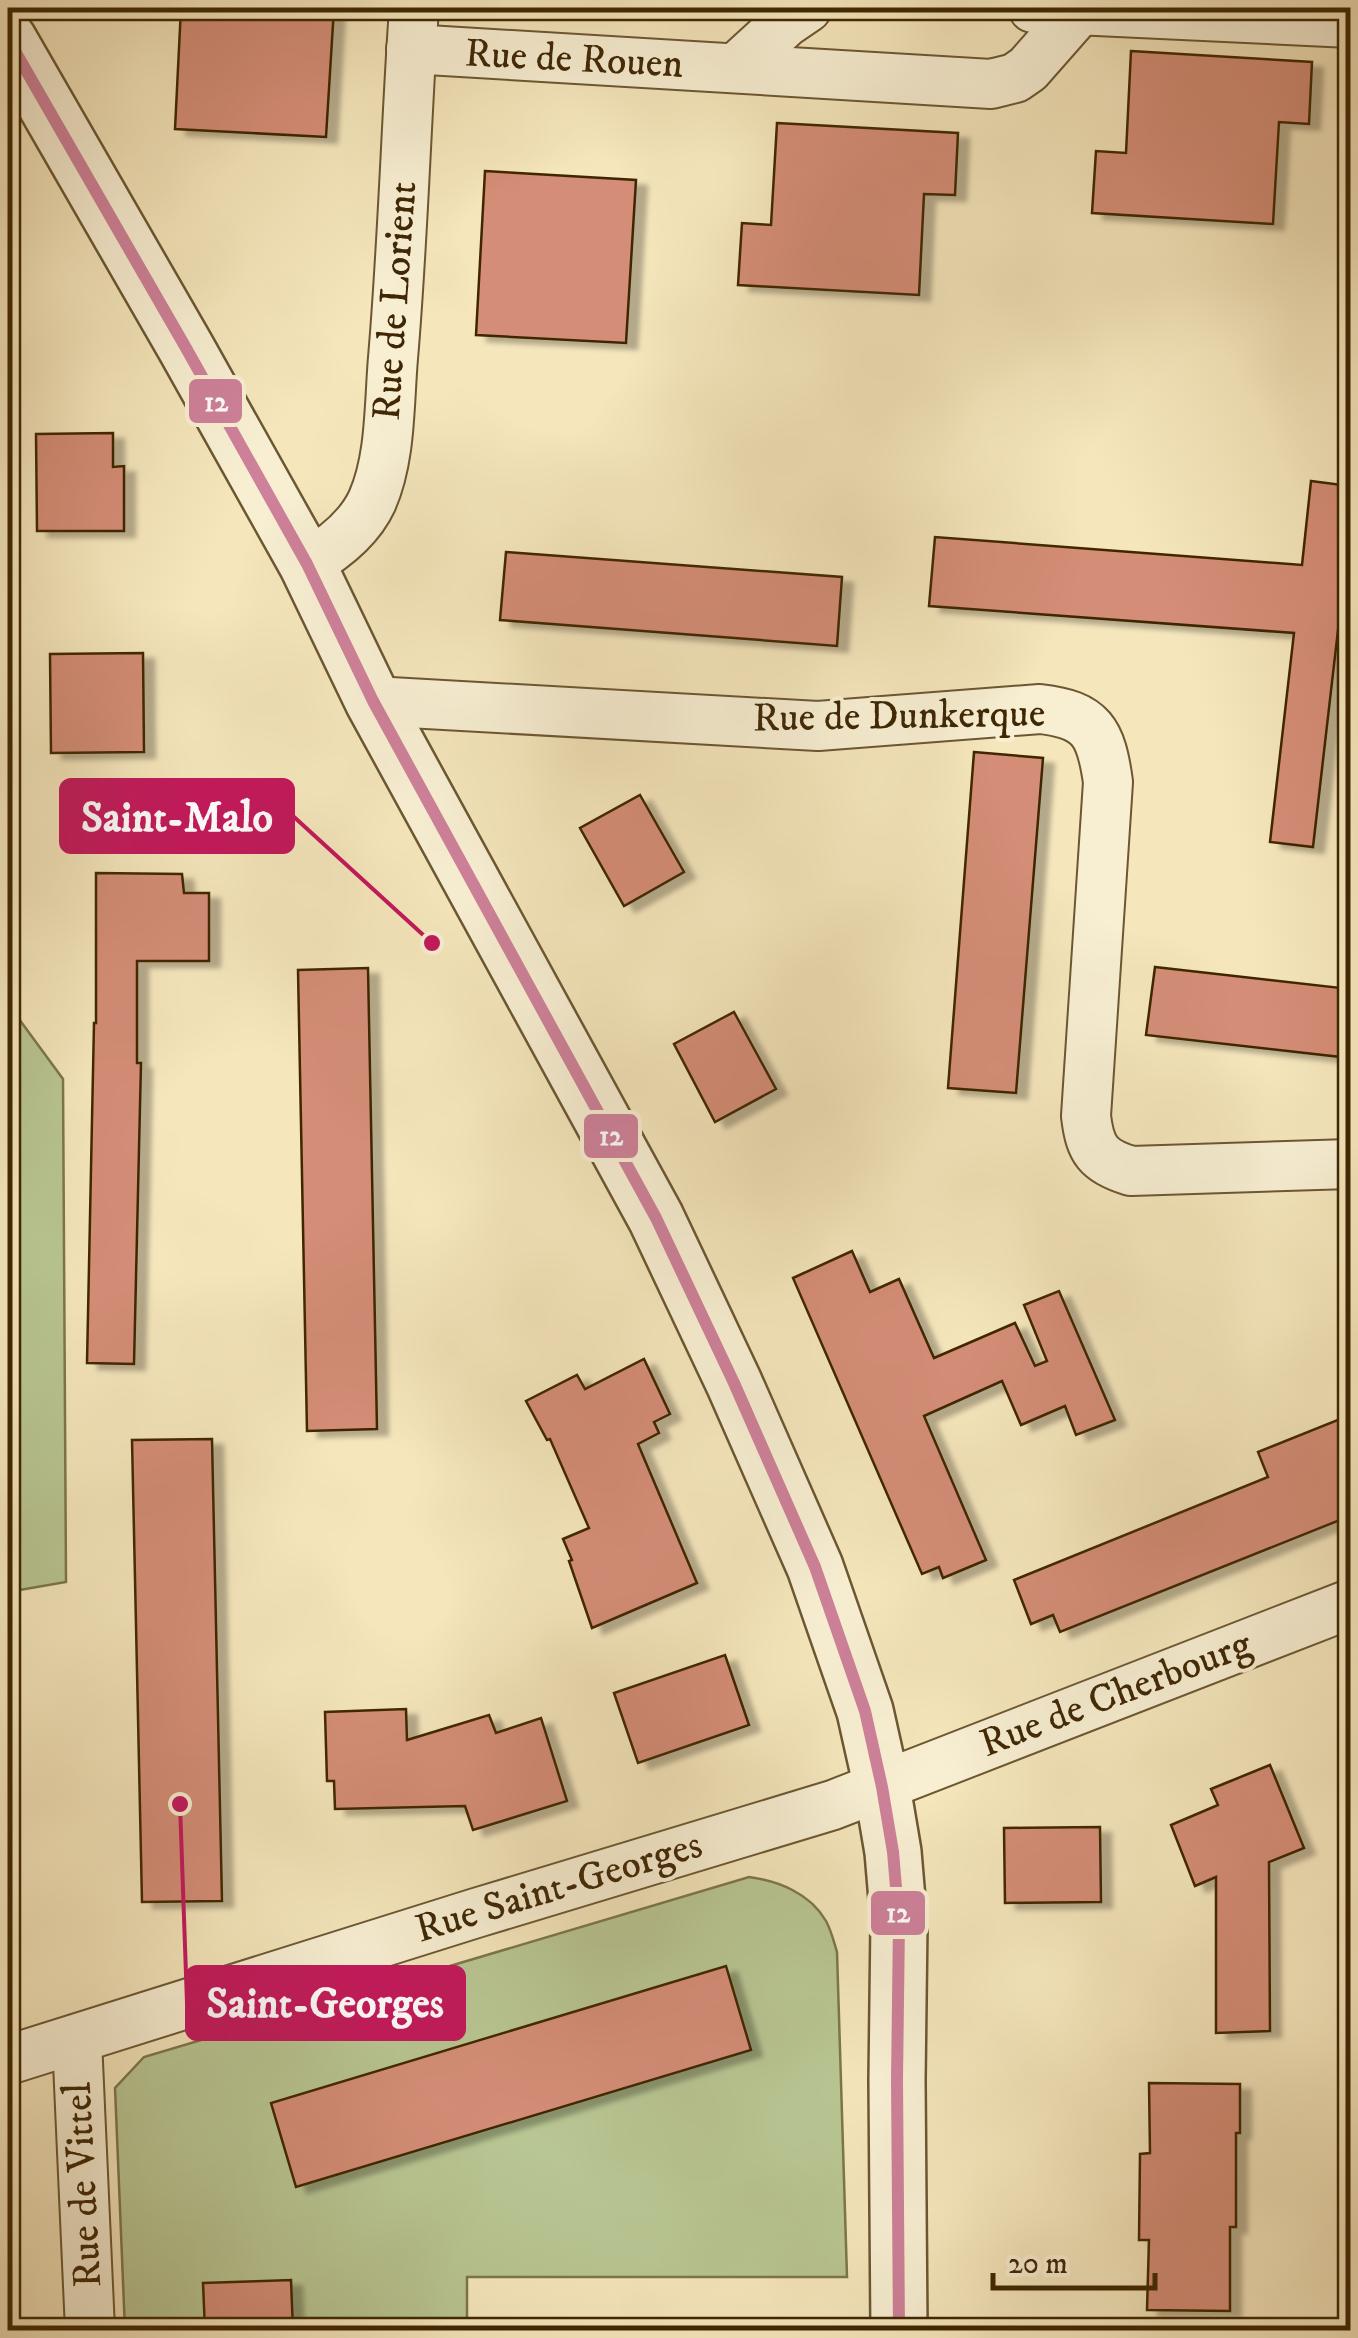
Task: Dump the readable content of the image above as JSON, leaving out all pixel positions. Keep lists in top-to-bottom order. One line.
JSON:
{"streets":{"street":["Rue de Rouen","Rue de Lorient","Rue de Dunkerque","Rue de Cherbourg","Rue Saint-Georges","Rue de Vittel"]},"crossings":[["Rue de Rouen","Rue de Lorient"],["Rue de Cherbourg","Rue Saint-Georges"],["Rue Saint-Georges","Rue de Vittel"]],"places":["Saint-Malo","Saint-Georges"],"lines":["transit line 12"],"scale_bar":"20 m"}
